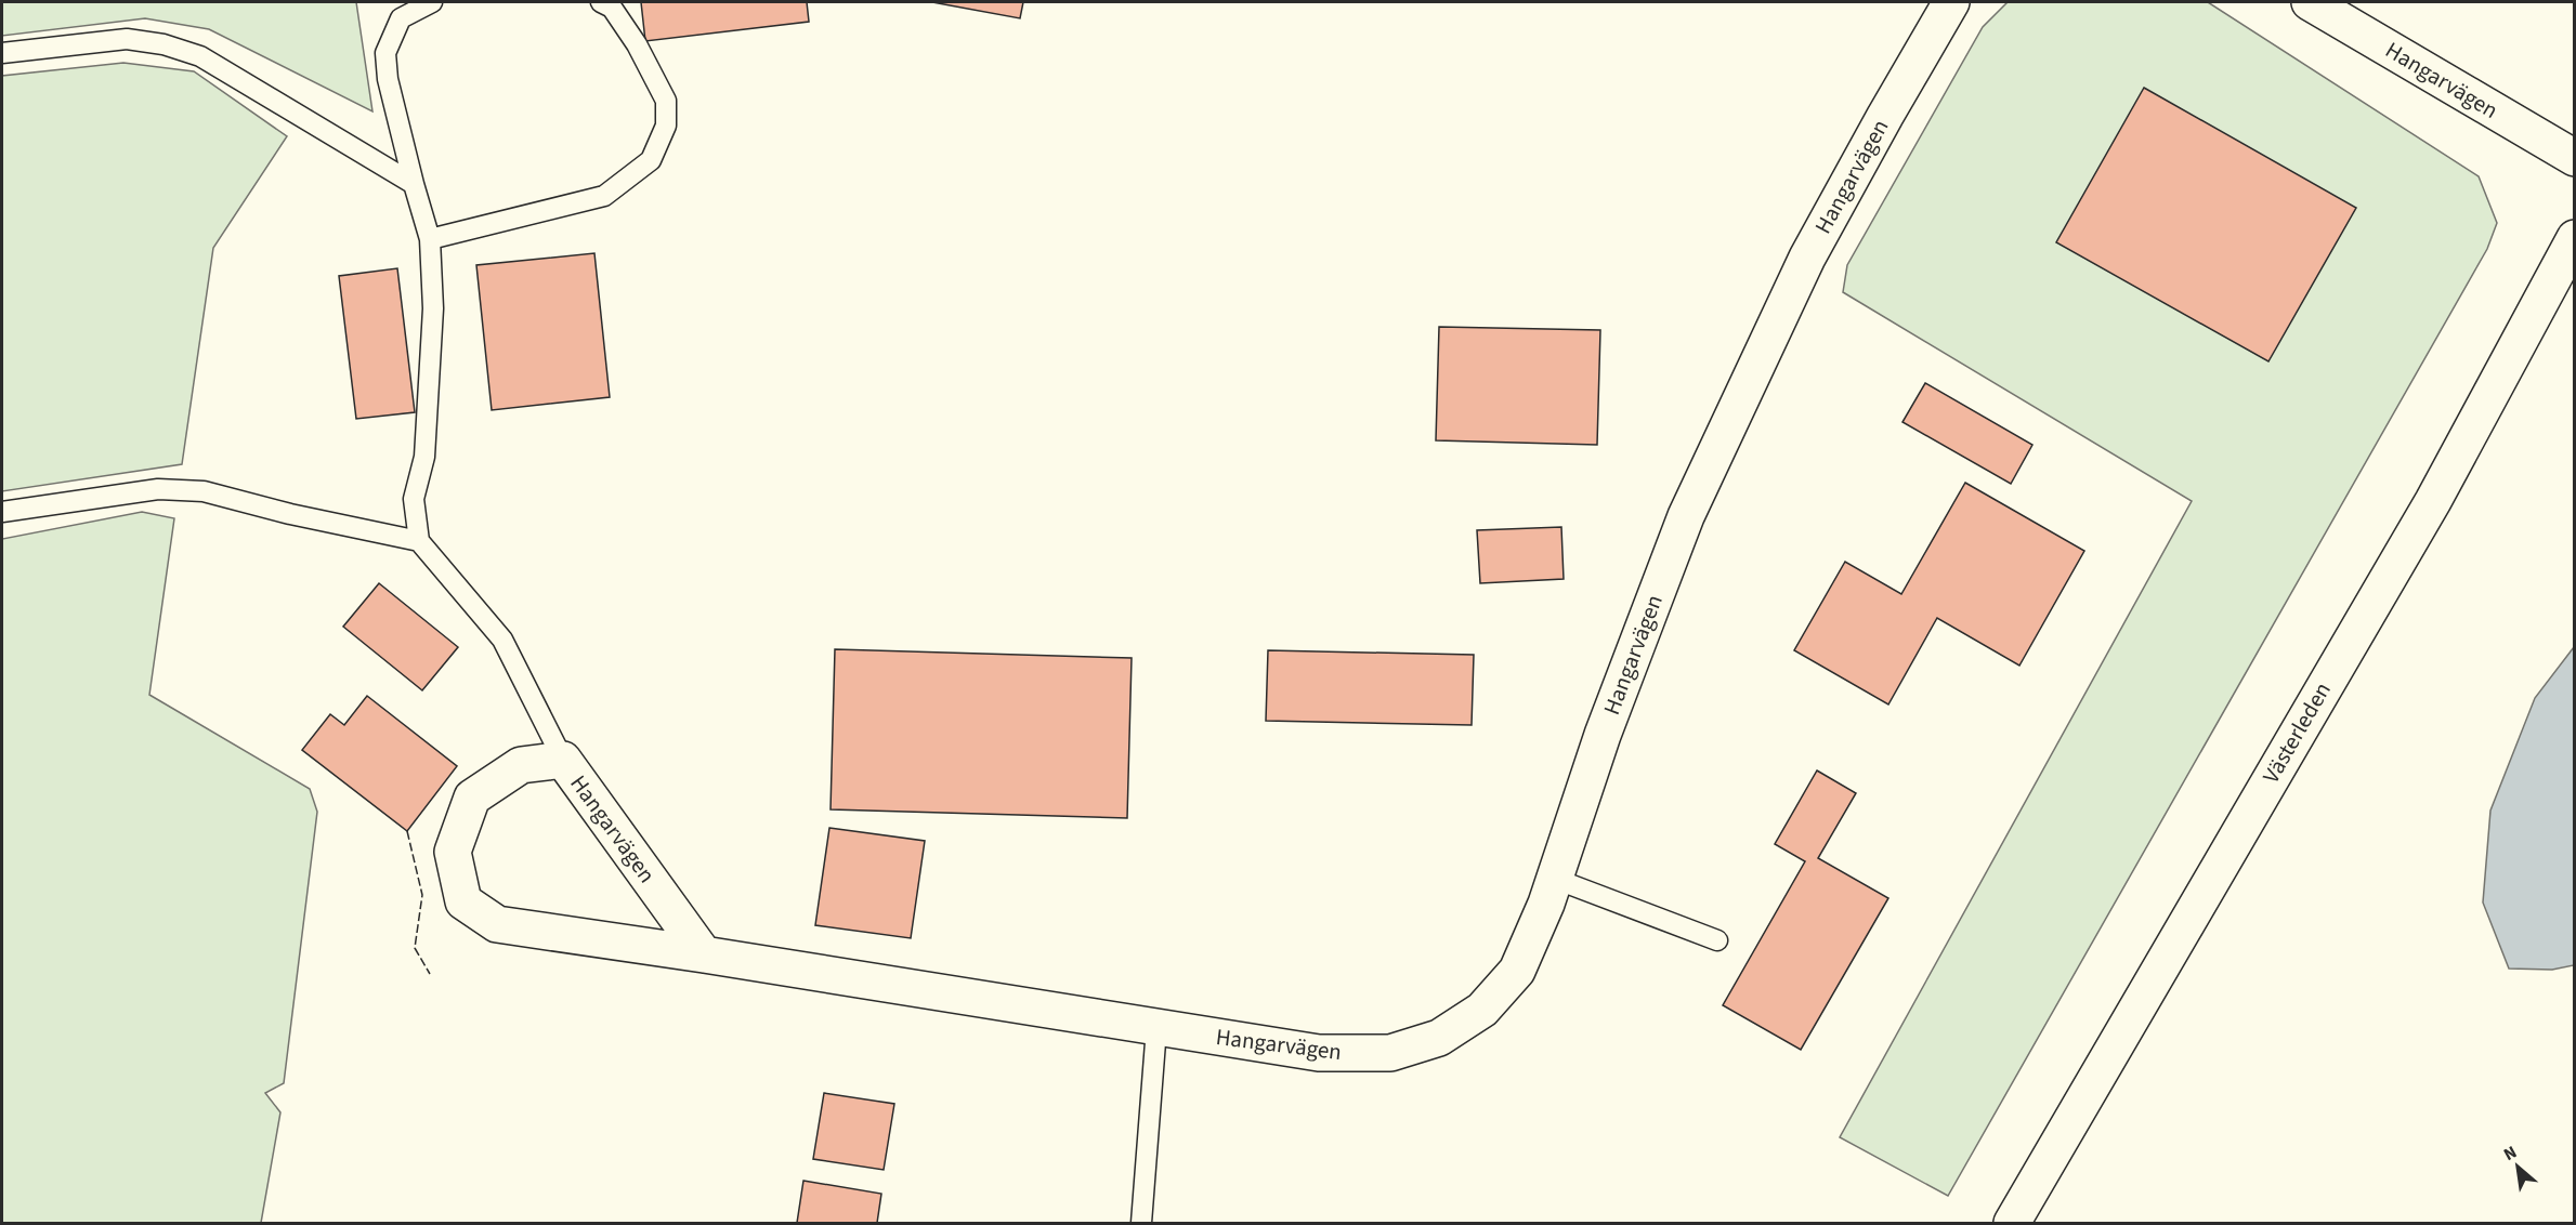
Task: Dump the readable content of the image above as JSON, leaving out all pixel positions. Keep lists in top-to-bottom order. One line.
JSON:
{"streets":{"street":["Hangarvägen","Västerleden"]},"north":"top left"}
